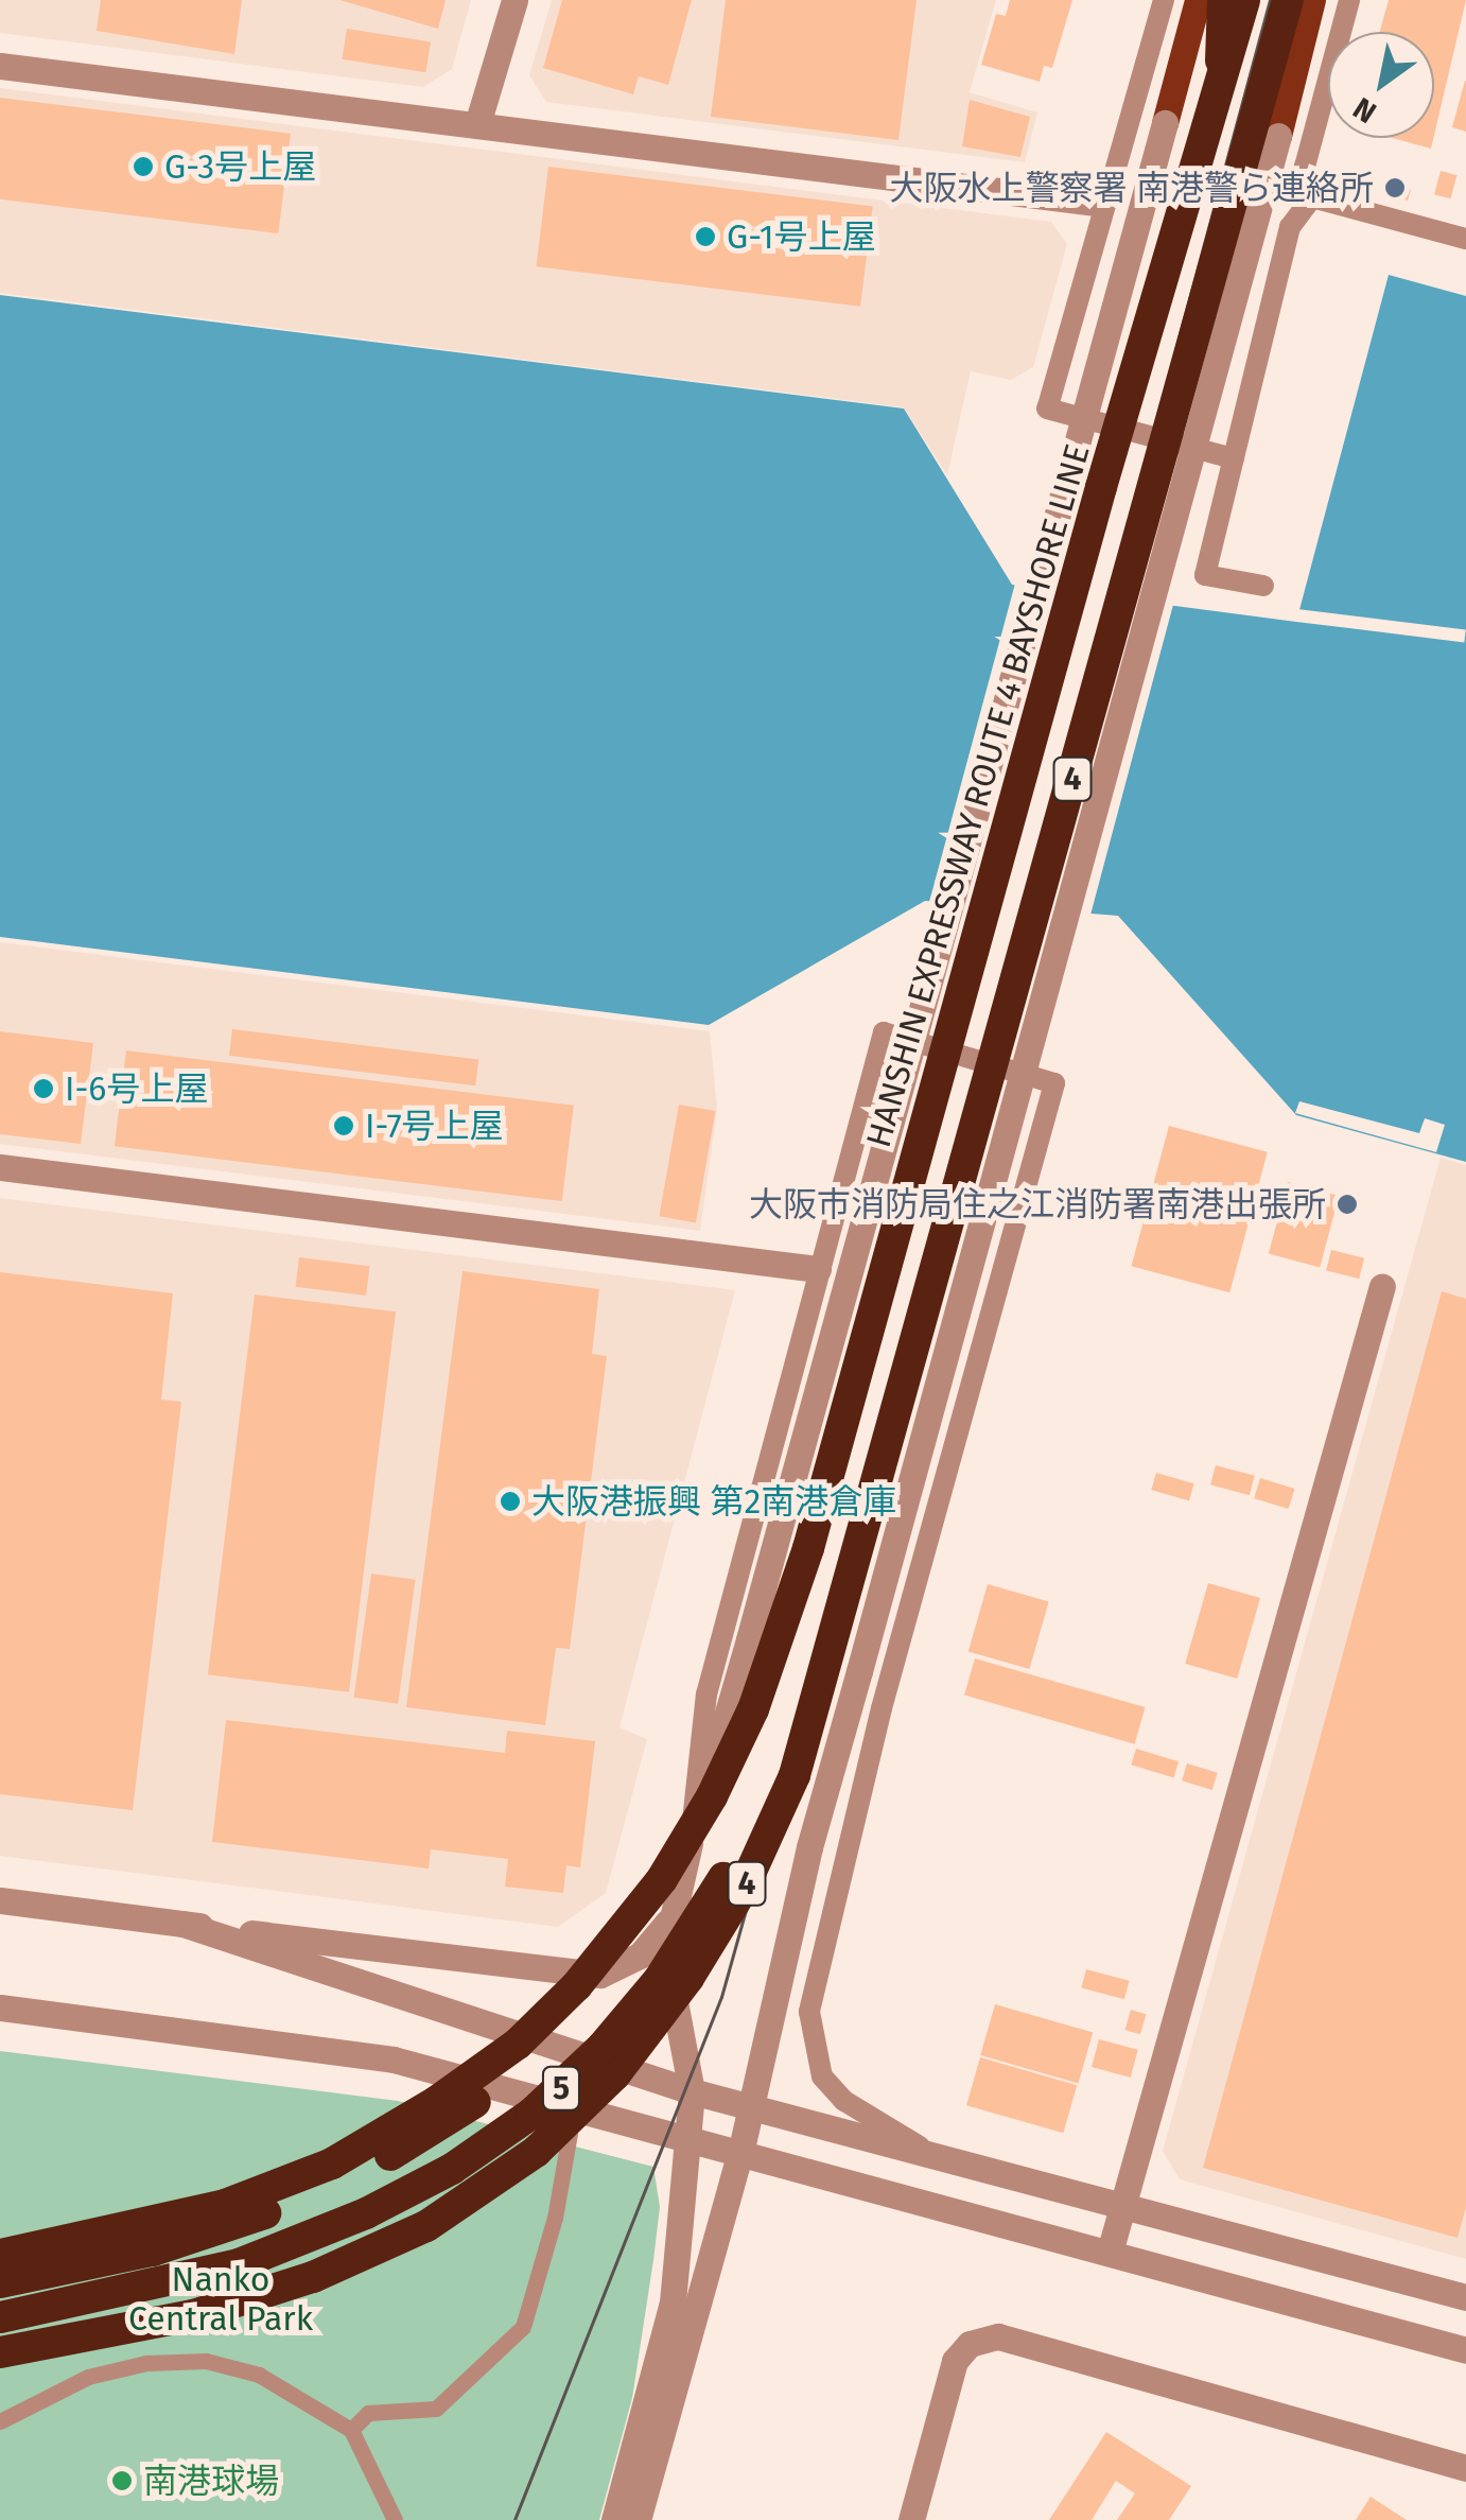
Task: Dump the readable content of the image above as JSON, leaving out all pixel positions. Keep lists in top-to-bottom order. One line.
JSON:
{"streets":{"highway":["4","HANSHIN EXPRESSWAY ROUTE 4 BAYSHORE LINE","5"]},"crossings":[["4","5"],["HANSHIN EXPRESSWAY ROUTE 4 BAYSHORE LINE","5"]],"parks":["Nanko Central Park"],"places":["G-3号上屋","大阪水上警察署 南港警ら連絡所","G-1号上屋","I-6号上屋","I-7号上屋","大阪市消防局住之江消防署南港出張所","大阪港振興 第2南港倉庫","南港球場"],"north":"bottom left"}
